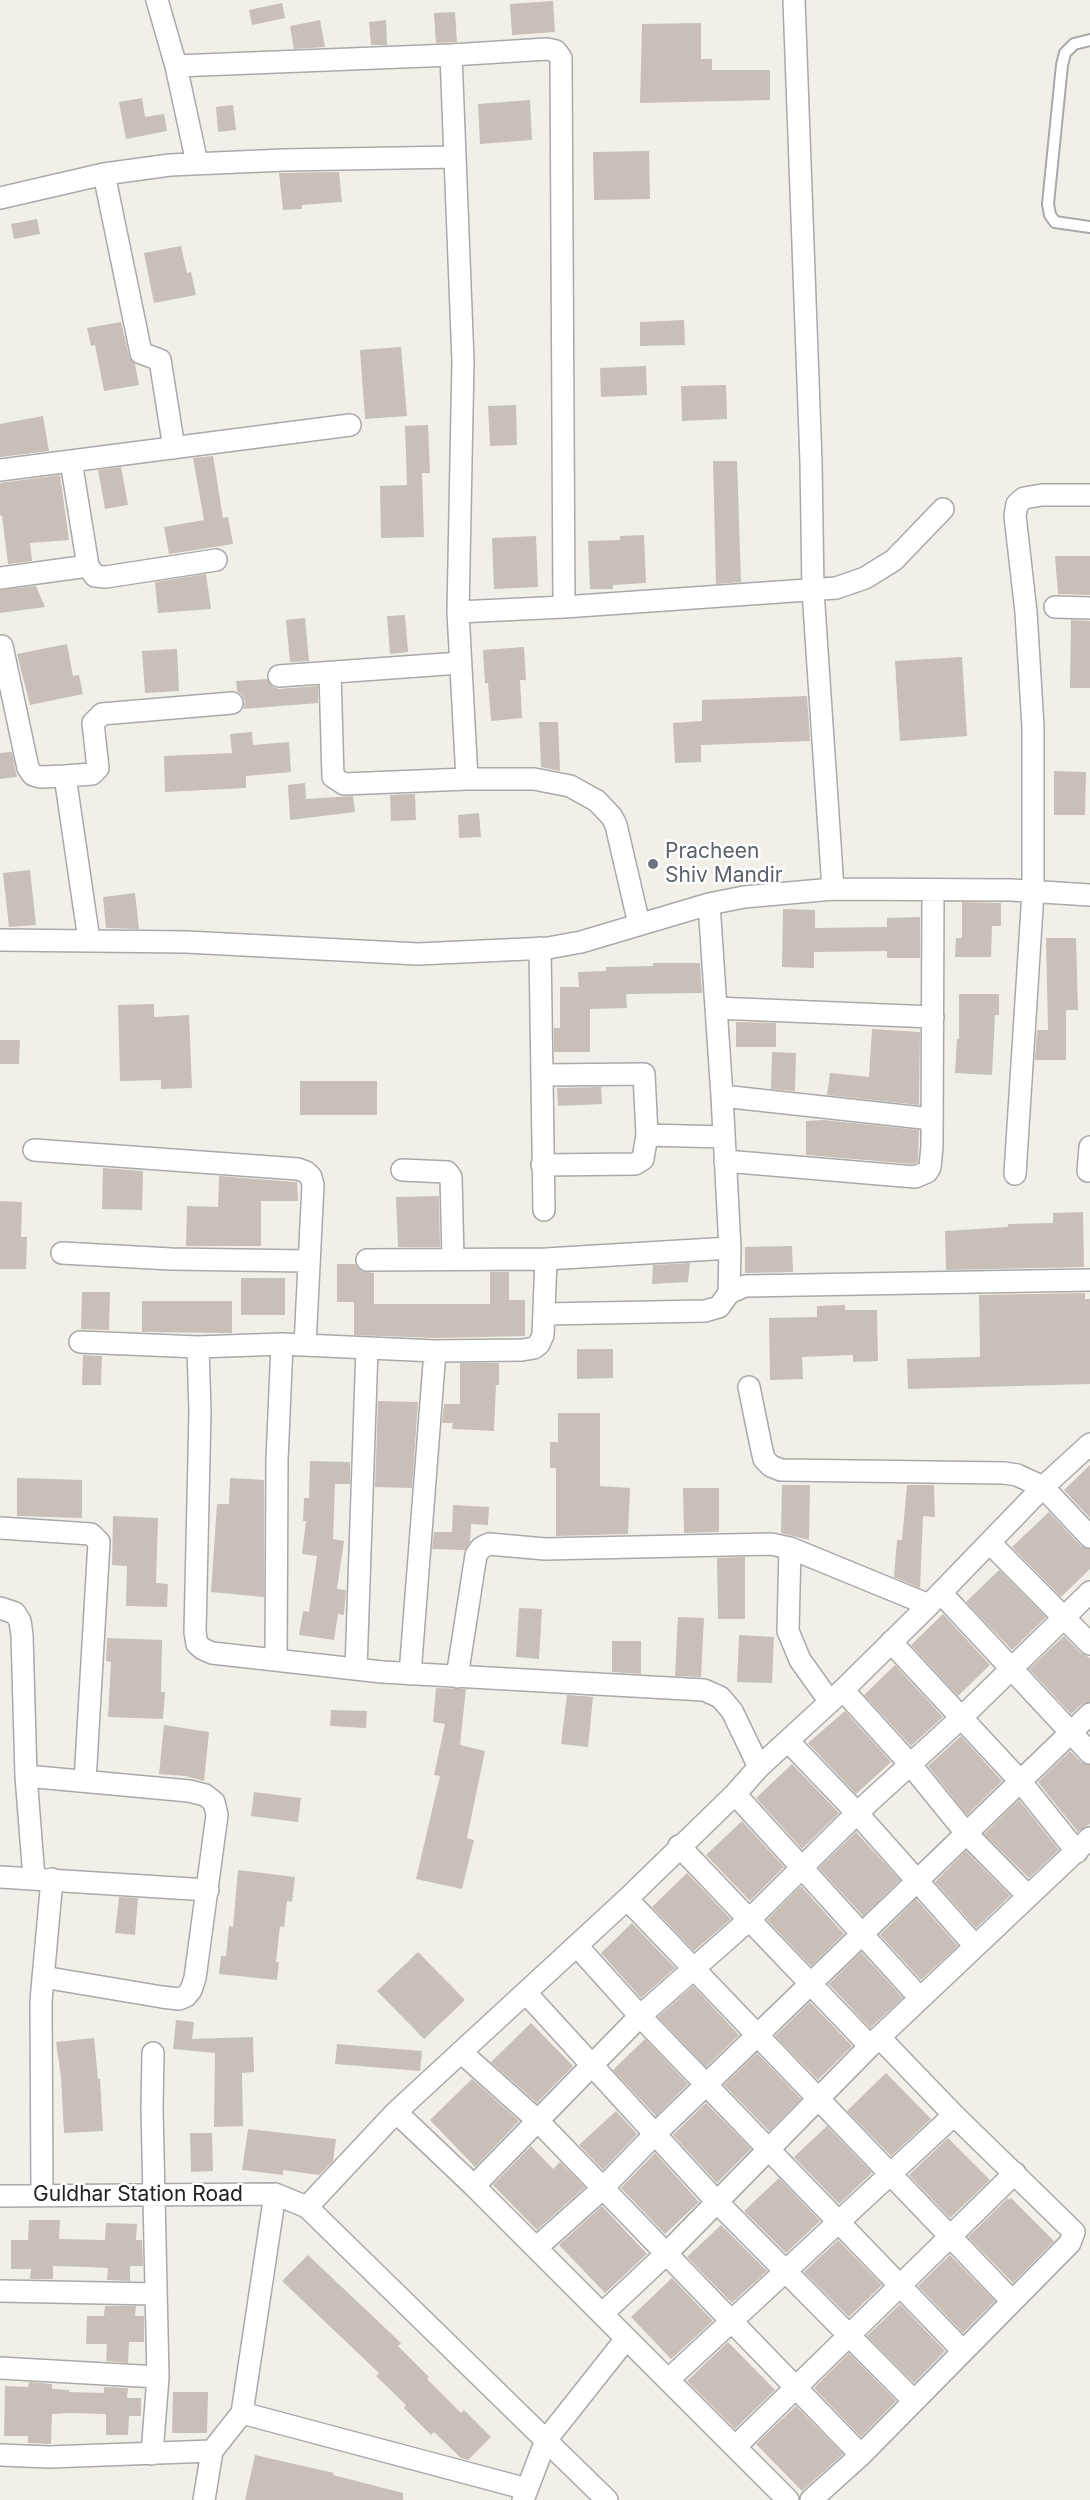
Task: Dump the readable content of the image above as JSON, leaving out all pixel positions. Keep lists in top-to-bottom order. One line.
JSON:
{"streets":{"street":["Guldhar Station Road"]},"places":["Pracheen Shiv Mandir"]}
